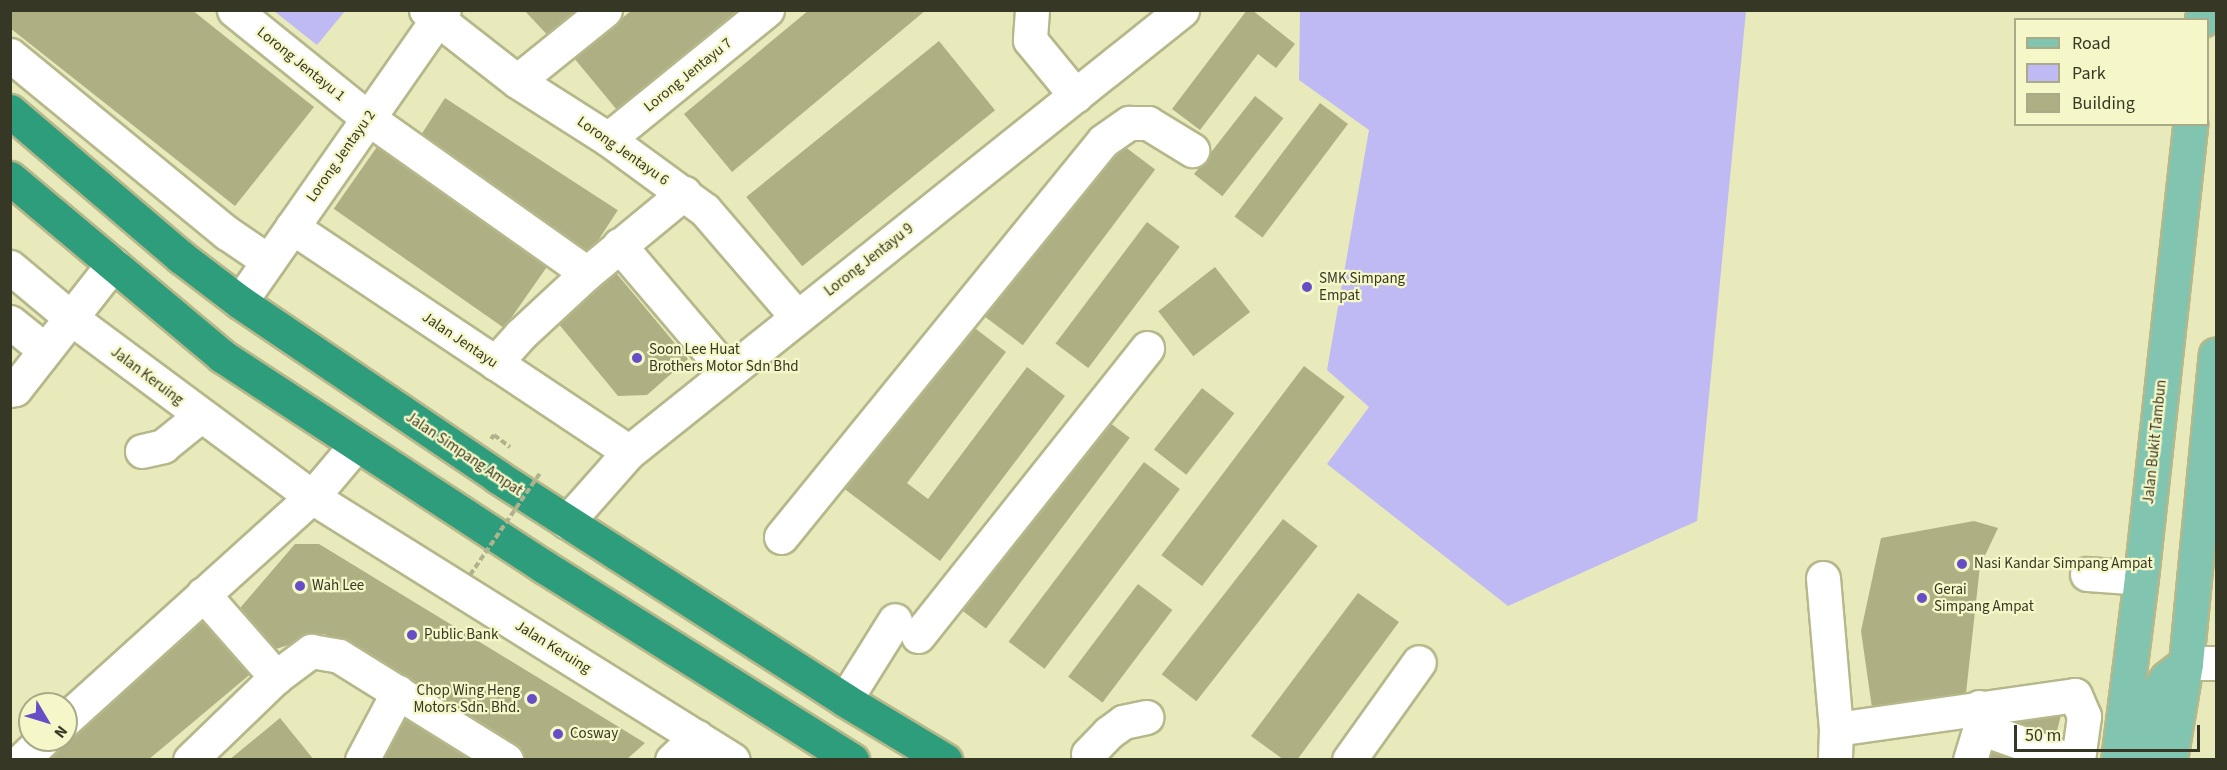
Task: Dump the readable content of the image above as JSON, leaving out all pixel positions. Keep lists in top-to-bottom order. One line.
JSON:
{"streets":{"highway":["Jalan Simpang Ampat"],"main road":["Jalan Bukit Tambun"],"street":["Lorong Jentayu 1","Lorong Jentayu 7","Lorong Jentayu 6","Lorong Jentayu 2","Lorong Jentayu 9","Jalan Jentayu","Jalan Keruing"]},"crossings":[["Lorong Jentayu 1","Lorong Jentayu 2"],["Lorong Jentayu 7","Lorong Jentayu 6"],["Lorong Jentayu 6","Lorong Jentayu 2"],["Lorong Jentayu 6","Lorong Jentayu 9"],["Lorong Jentayu 2","Jalan Jentayu"],["Lorong Jentayu 2","Jalan Simpang Ampat"],["Lorong Jentayu 9","Jalan Jentayu"],["Lorong Jentayu 9","Jalan Simpang Ampat"]],"places":["SMK Simpang Empat","Soon Lee Huat Brothers Motor Sdn Bhd","Nasi Kandar Simpang Ampat","Wah Lee","Gerai Simpang Ampat","Public Bank","Chop Wing Heng Motors Sdn. Bhd.","Cosway"],"legend":["Road","Park","Building"],"scale_bar":"50 m","north":"bottom right"}
